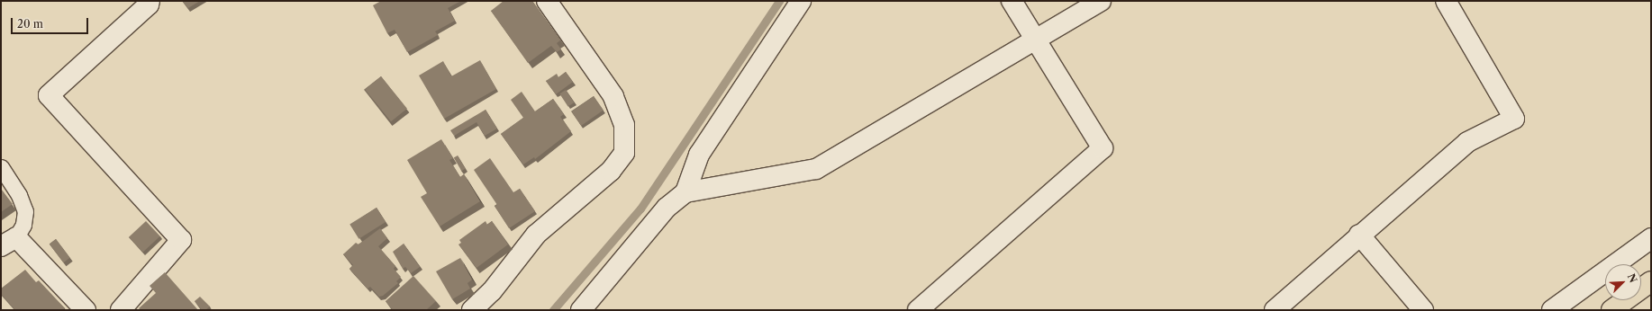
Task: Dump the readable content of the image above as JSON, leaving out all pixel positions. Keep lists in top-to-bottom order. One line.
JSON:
{"scale_bar":"20 m","north":"top right"}
